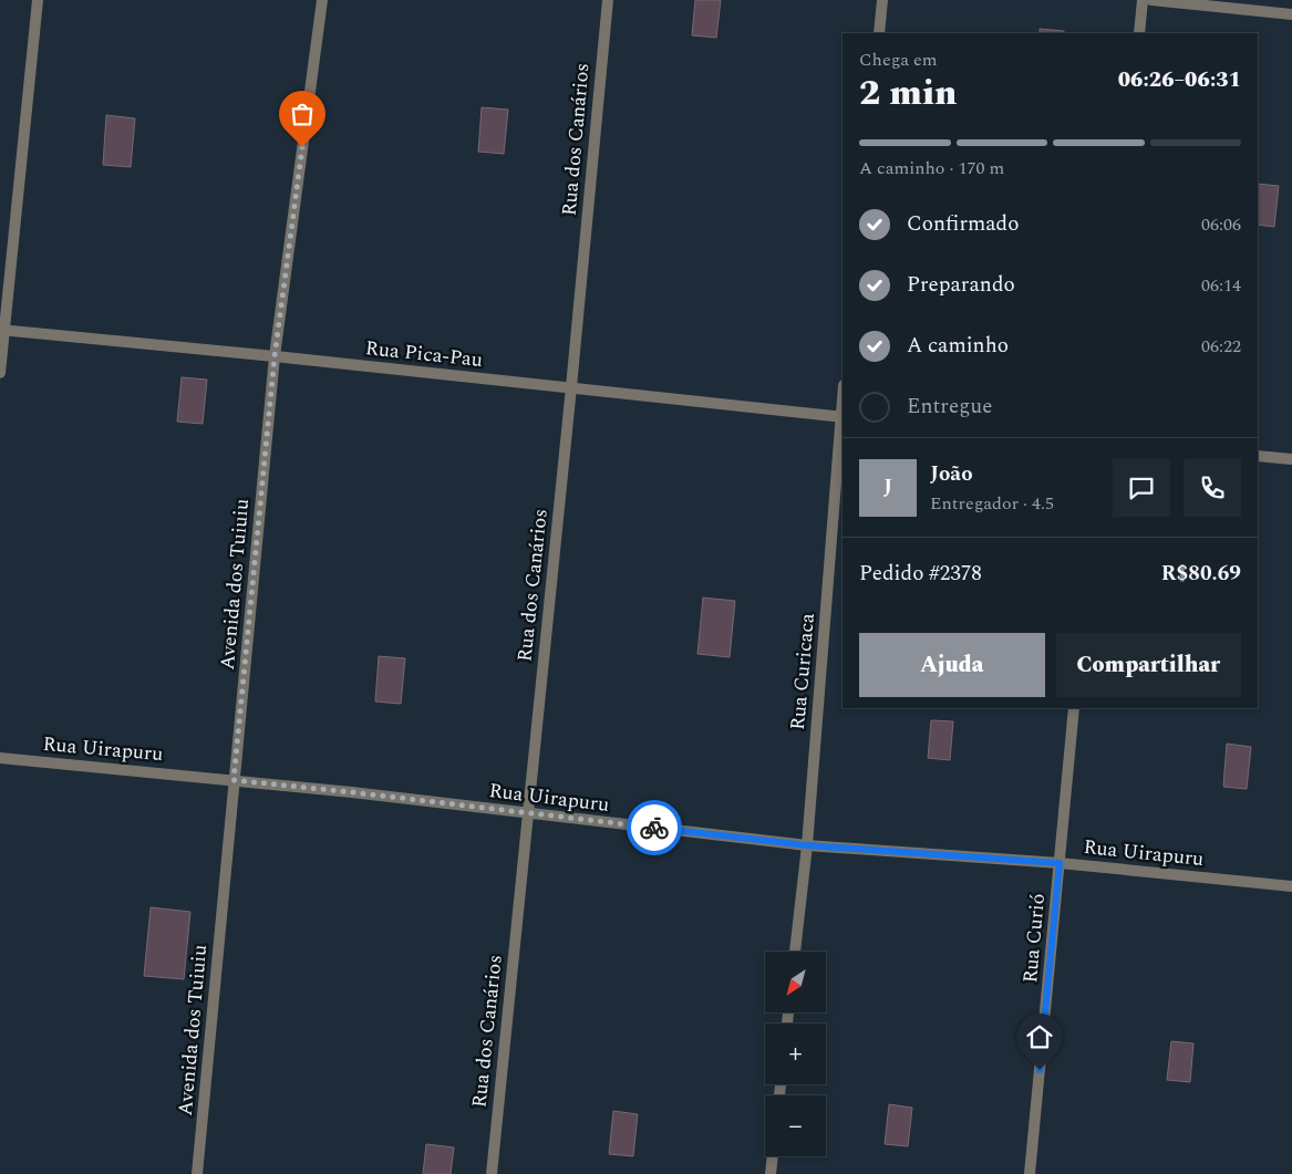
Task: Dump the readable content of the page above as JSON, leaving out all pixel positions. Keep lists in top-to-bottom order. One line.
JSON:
{"streets":{"street":["Rua dos Canários","Rua Pica-Pau","Avenida dos Tuiuiu","Rua Curicaca","Rua Uirapuru","Rua Curió"]},"crossings":[["Rua dos Canários","Rua Pica-Pau"],["Rua dos Canários","Rua Uirapuru"],["Rua Pica-Pau","Avenida dos Tuiuiu"],["Rua Pica-Pau","Rua Curicaca"],["Avenida dos Tuiuiu","Rua Uirapuru"],["Rua Curicaca","Rua Uirapuru"],["Rua Uirapuru","Rua Curió"]],"north":"bottom left","page":{"heading":["2 min","Chega em","06:26–06:31"],"panel":["João","Entregador · 4.5","Pedido #2378","R$80.69"],"bar":"A caminho · 170 m","list":[["Confirmado","06:06"],["Preparando","06:14"],["A caminho","06:22"],"Entregue"],"round":"J","buttons":["Ajuda","Compartilhar"],"map_buttons":["+","−"]}}
